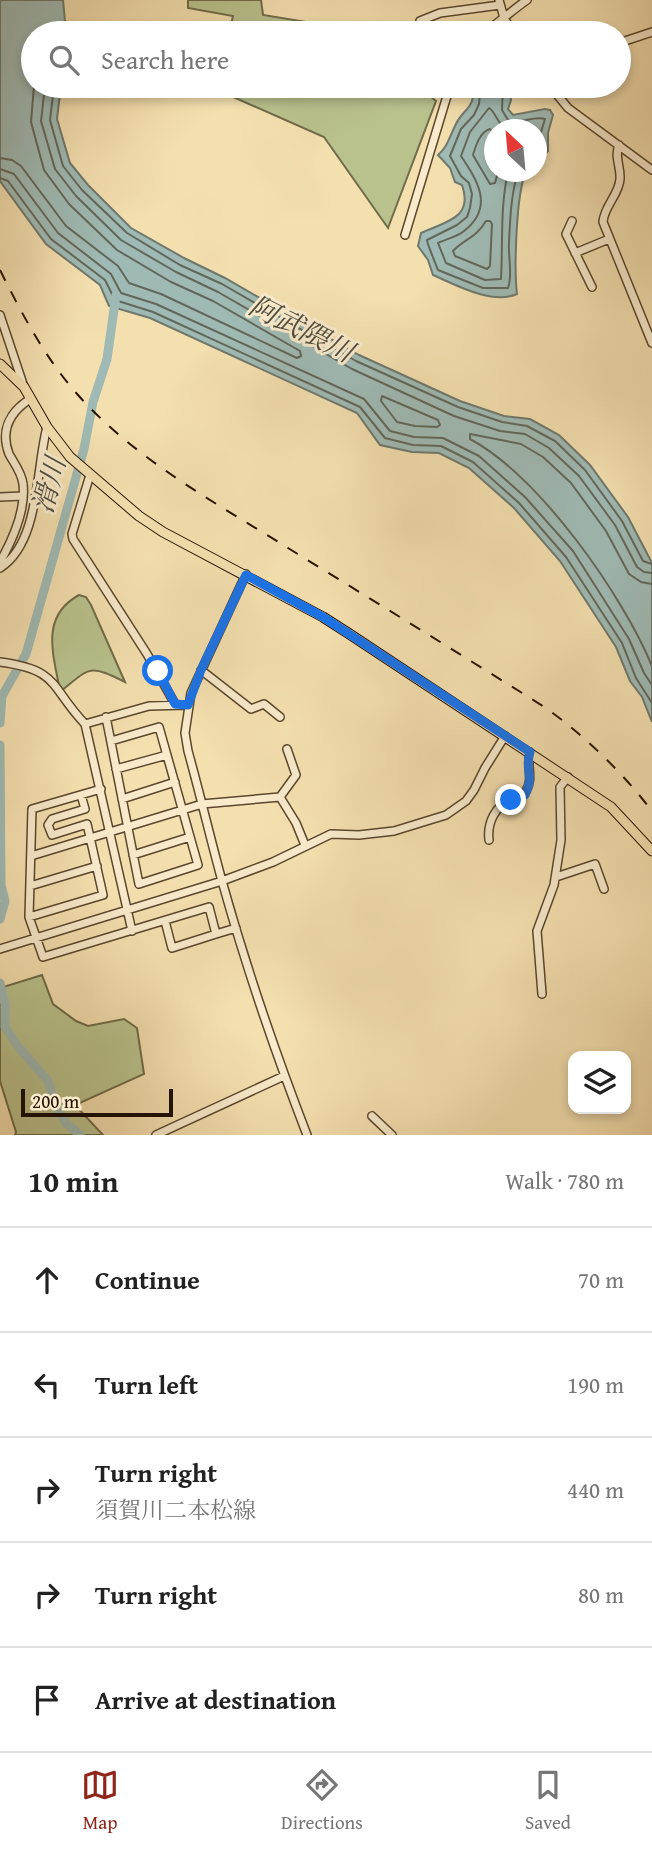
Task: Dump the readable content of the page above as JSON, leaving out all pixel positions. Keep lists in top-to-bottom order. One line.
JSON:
{"water":["阿武隈川","滑川"],"scale_bar":"200 m","north":"top left","page":{"search":"Search here","scale":"200 m","heading":["10 min","Walk · 780 m"],"list":[["Continue","70 m"],["Turn left","190 m"],["Turn right","須賀川二本松線","440 m"],["Turn right","80 m"],"Arrive at destination"],"nav":["Map","Directions","Saved"]}}
